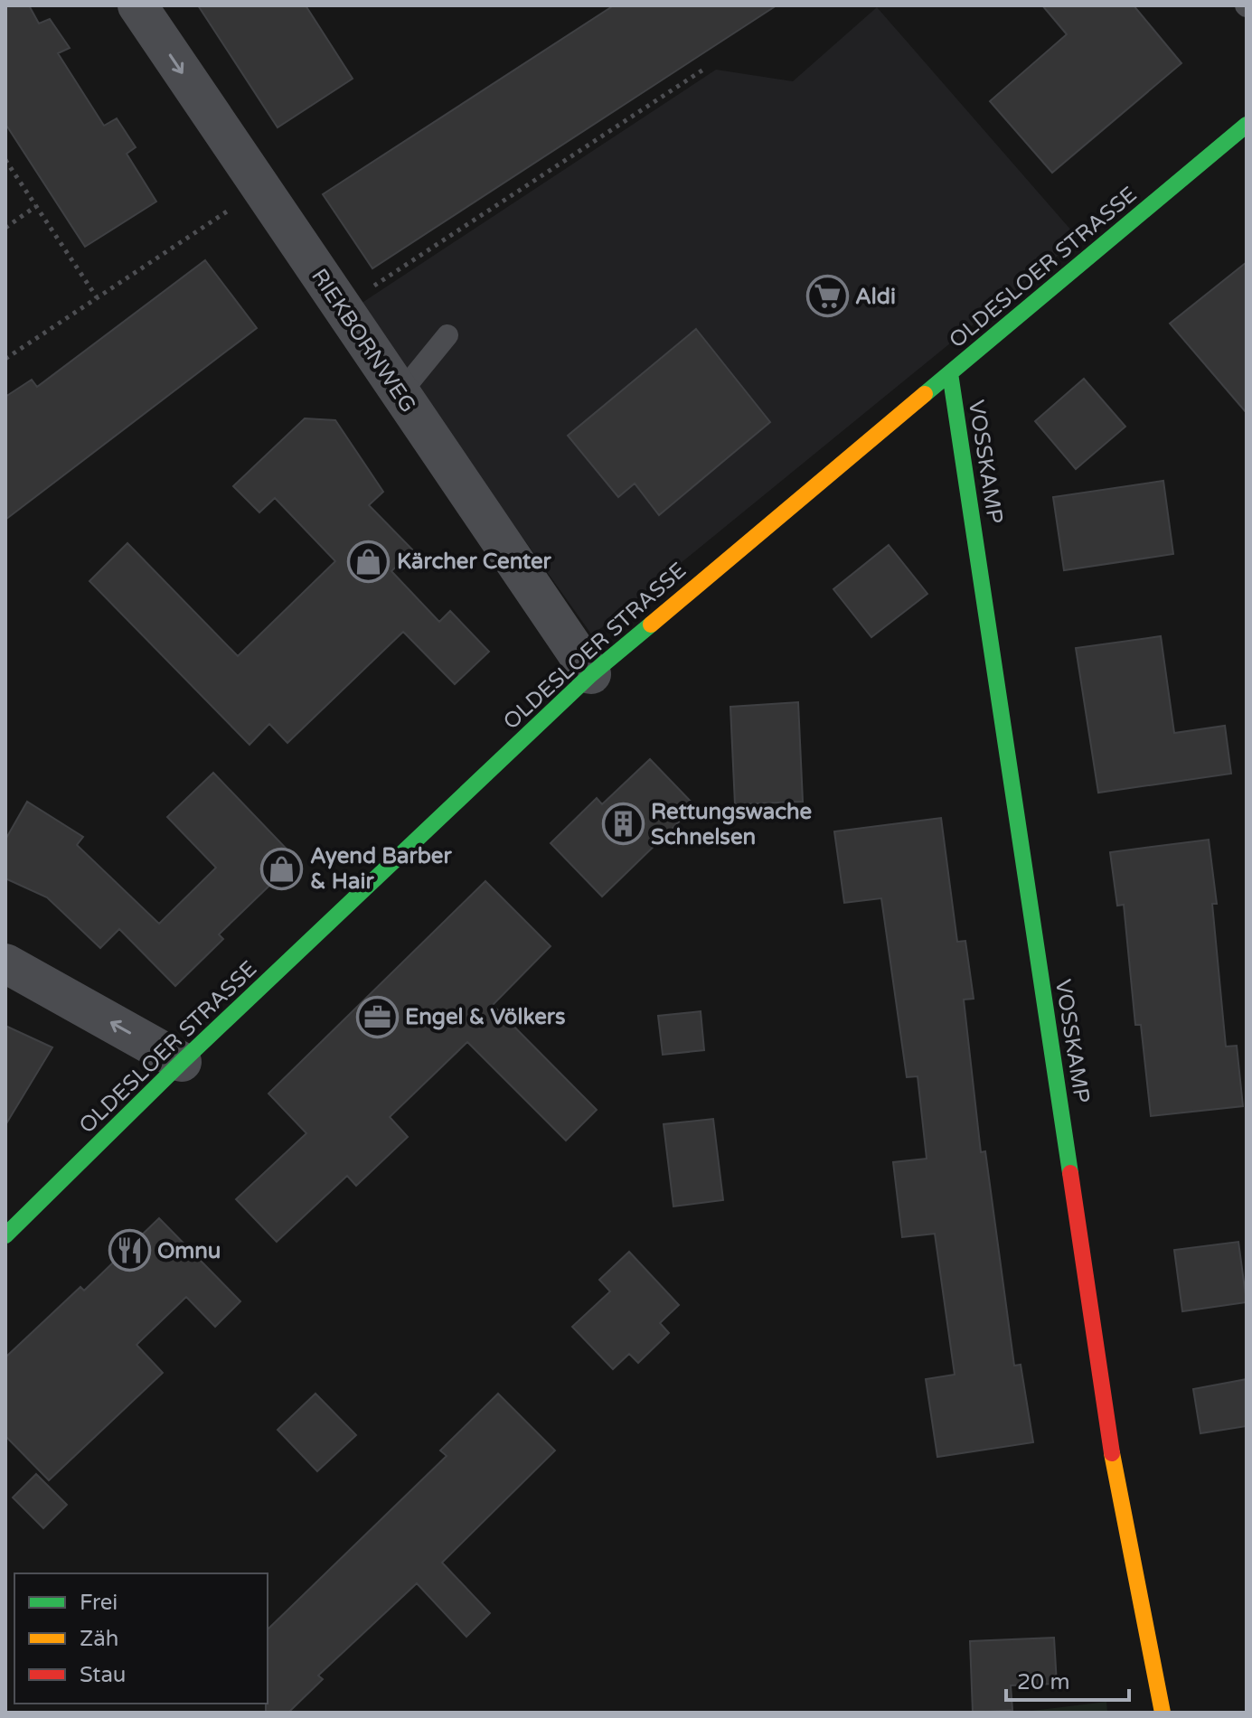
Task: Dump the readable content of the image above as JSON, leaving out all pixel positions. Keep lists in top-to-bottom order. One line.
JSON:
{"streets":{"main road":["OLDESLOER STRASSE","VOSSKAMP"],"street":["RIEKBORNWEG"]},"crossings":[["OLDESLOER STRASSE","RIEKBORNWEG"],["OLDESLOER STRASSE","VOSSKAMP"]],"places":{"supermarket":["Aldi"],"shop":["Kärcher Center","Ayend Barber & Hair"],"building":["Rettungswache Schnelsen"],"office":["Engel & Völkers"],"restaurant":["Omnu"]},"legend":["Frei","Zäh","Stau"],"scale_bar":"20 m"}
